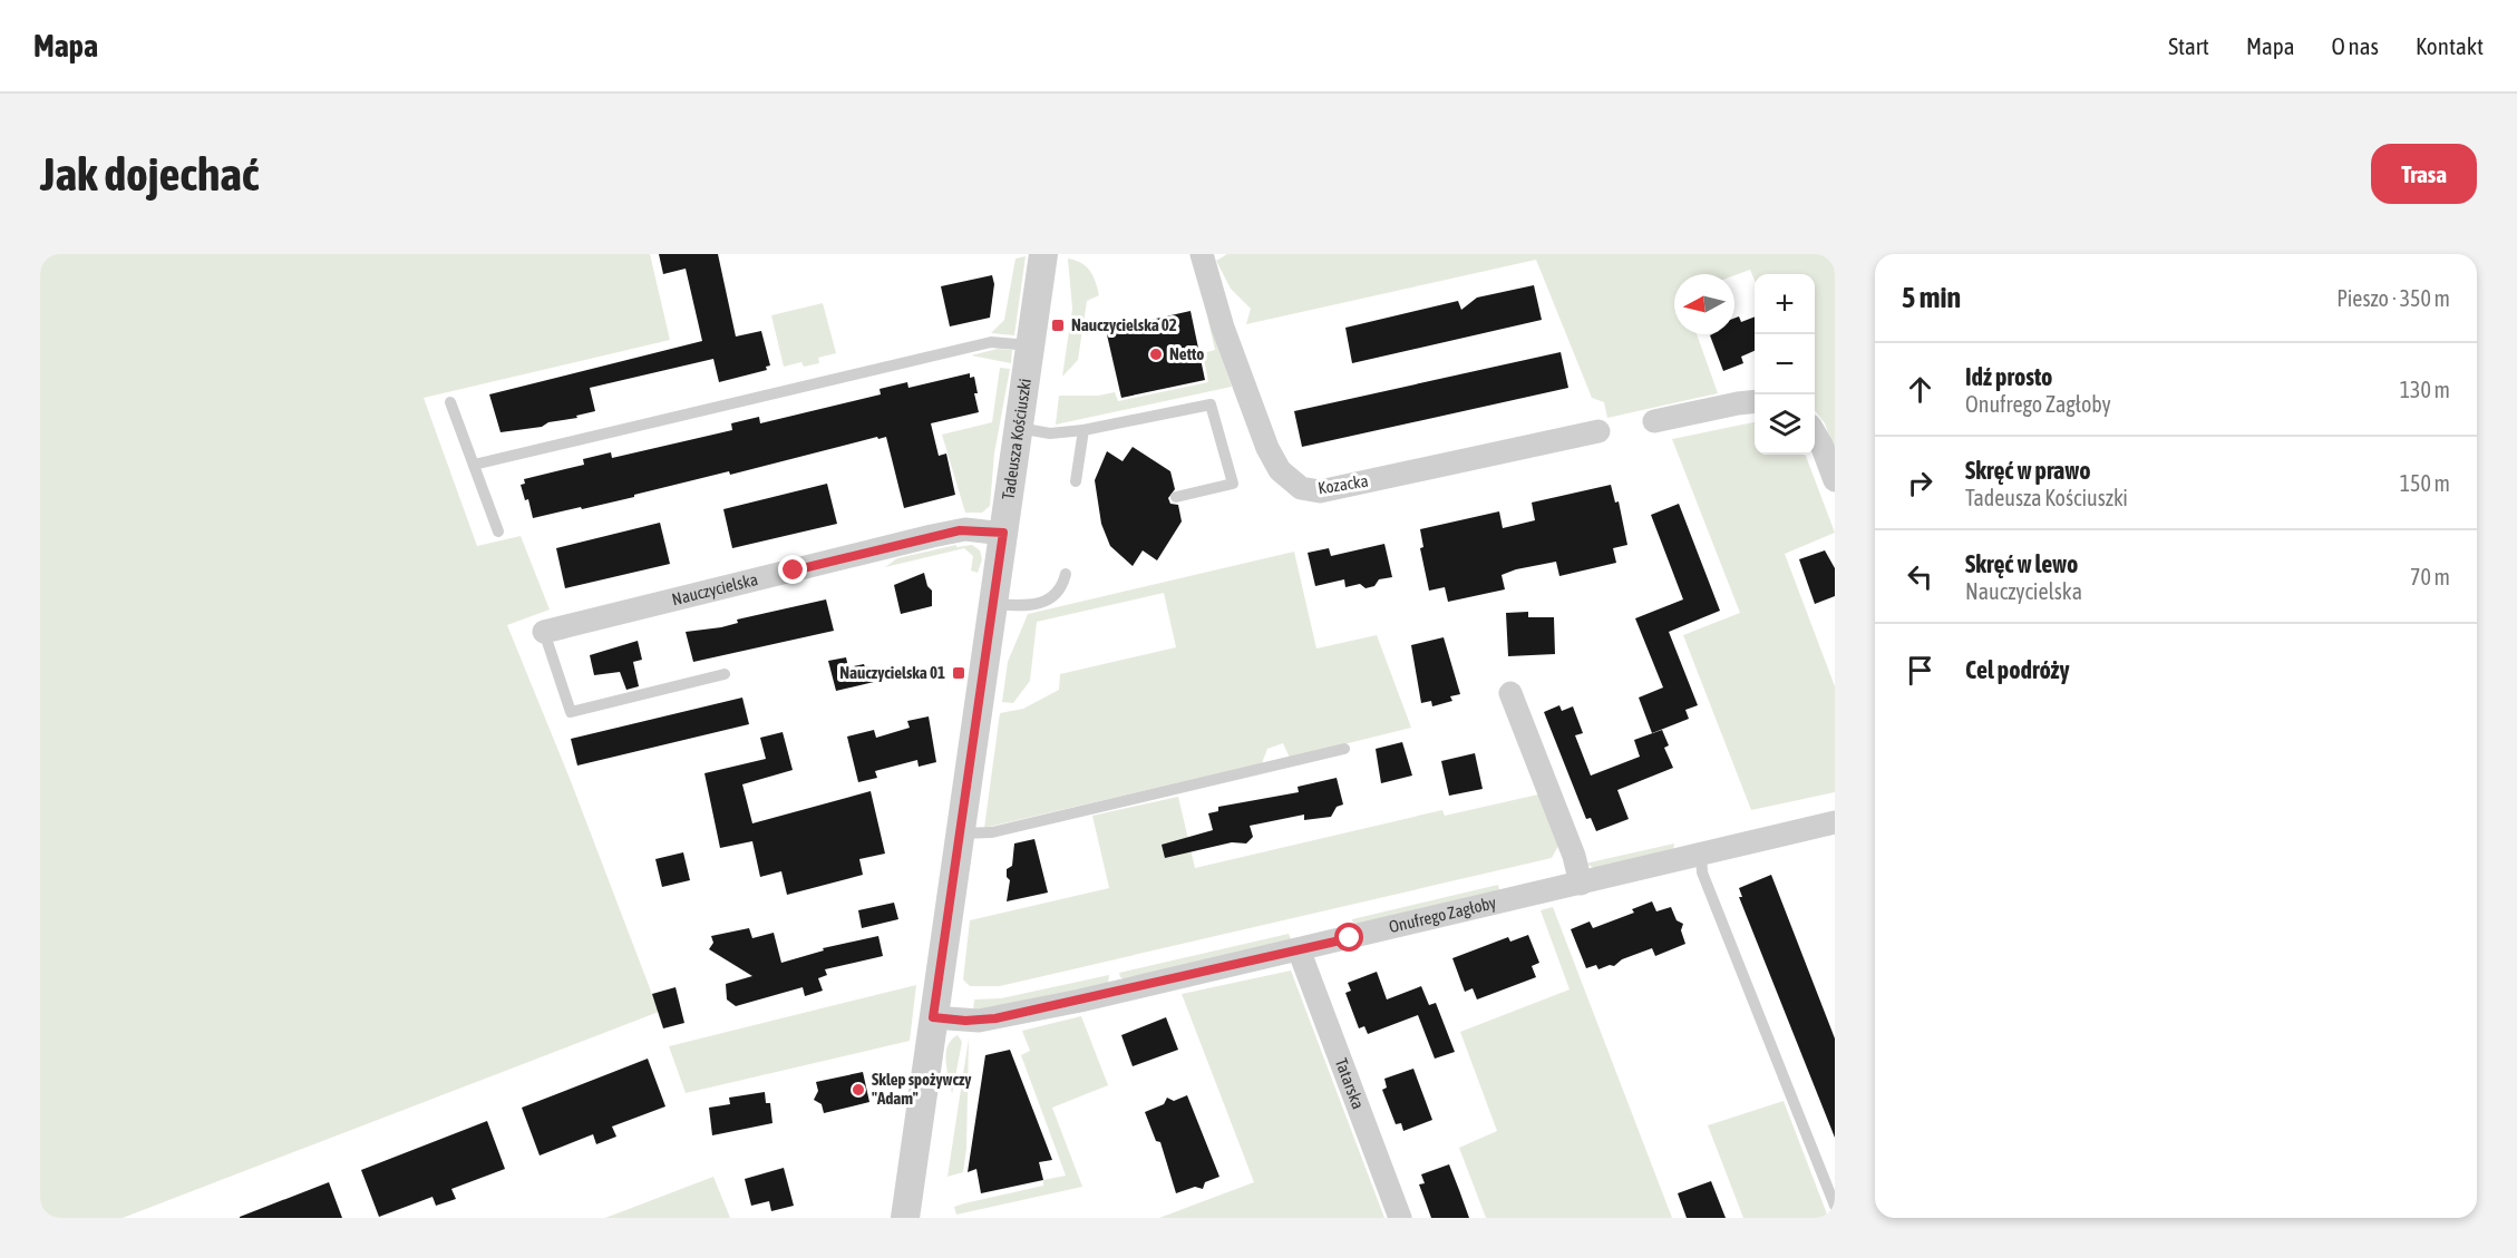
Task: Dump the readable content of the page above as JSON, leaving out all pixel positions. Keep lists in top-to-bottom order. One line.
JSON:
{"streets":{"street":["Tadeusza Kościuszki","Kozacka","Nauczycielska","Onufrego Zagłoby","Tatarska"]},"crossings":[["Tadeusza Kościuszki","Nauczycielska"],["Tadeusza Kościuszki","Onufrego Zagłoby"],["Onufrego Zagłoby","Tatarska"]],"places":{"transit":["Nauczycielska 02","Nauczycielska 01"],"other":["Netto","Sklep spożywczy \"Adam\""]},"north":"left","page":{"header":"Mapa","nav":["Start","Mapa","O nas","Kontakt"],"buttons":"Trasa","title":"Jak dojechać","heading":["5 min","Pieszo · 350 m"],"map_buttons":["+","−"],"list":[["Idź prosto","Onufrego Zagłoby","130 m"],["Skręć w prawo","Tadeusza Kościuszki","150 m"],["Skręć w lewo","Nauczycielska","70 m"],"Cel podróży"]}}
